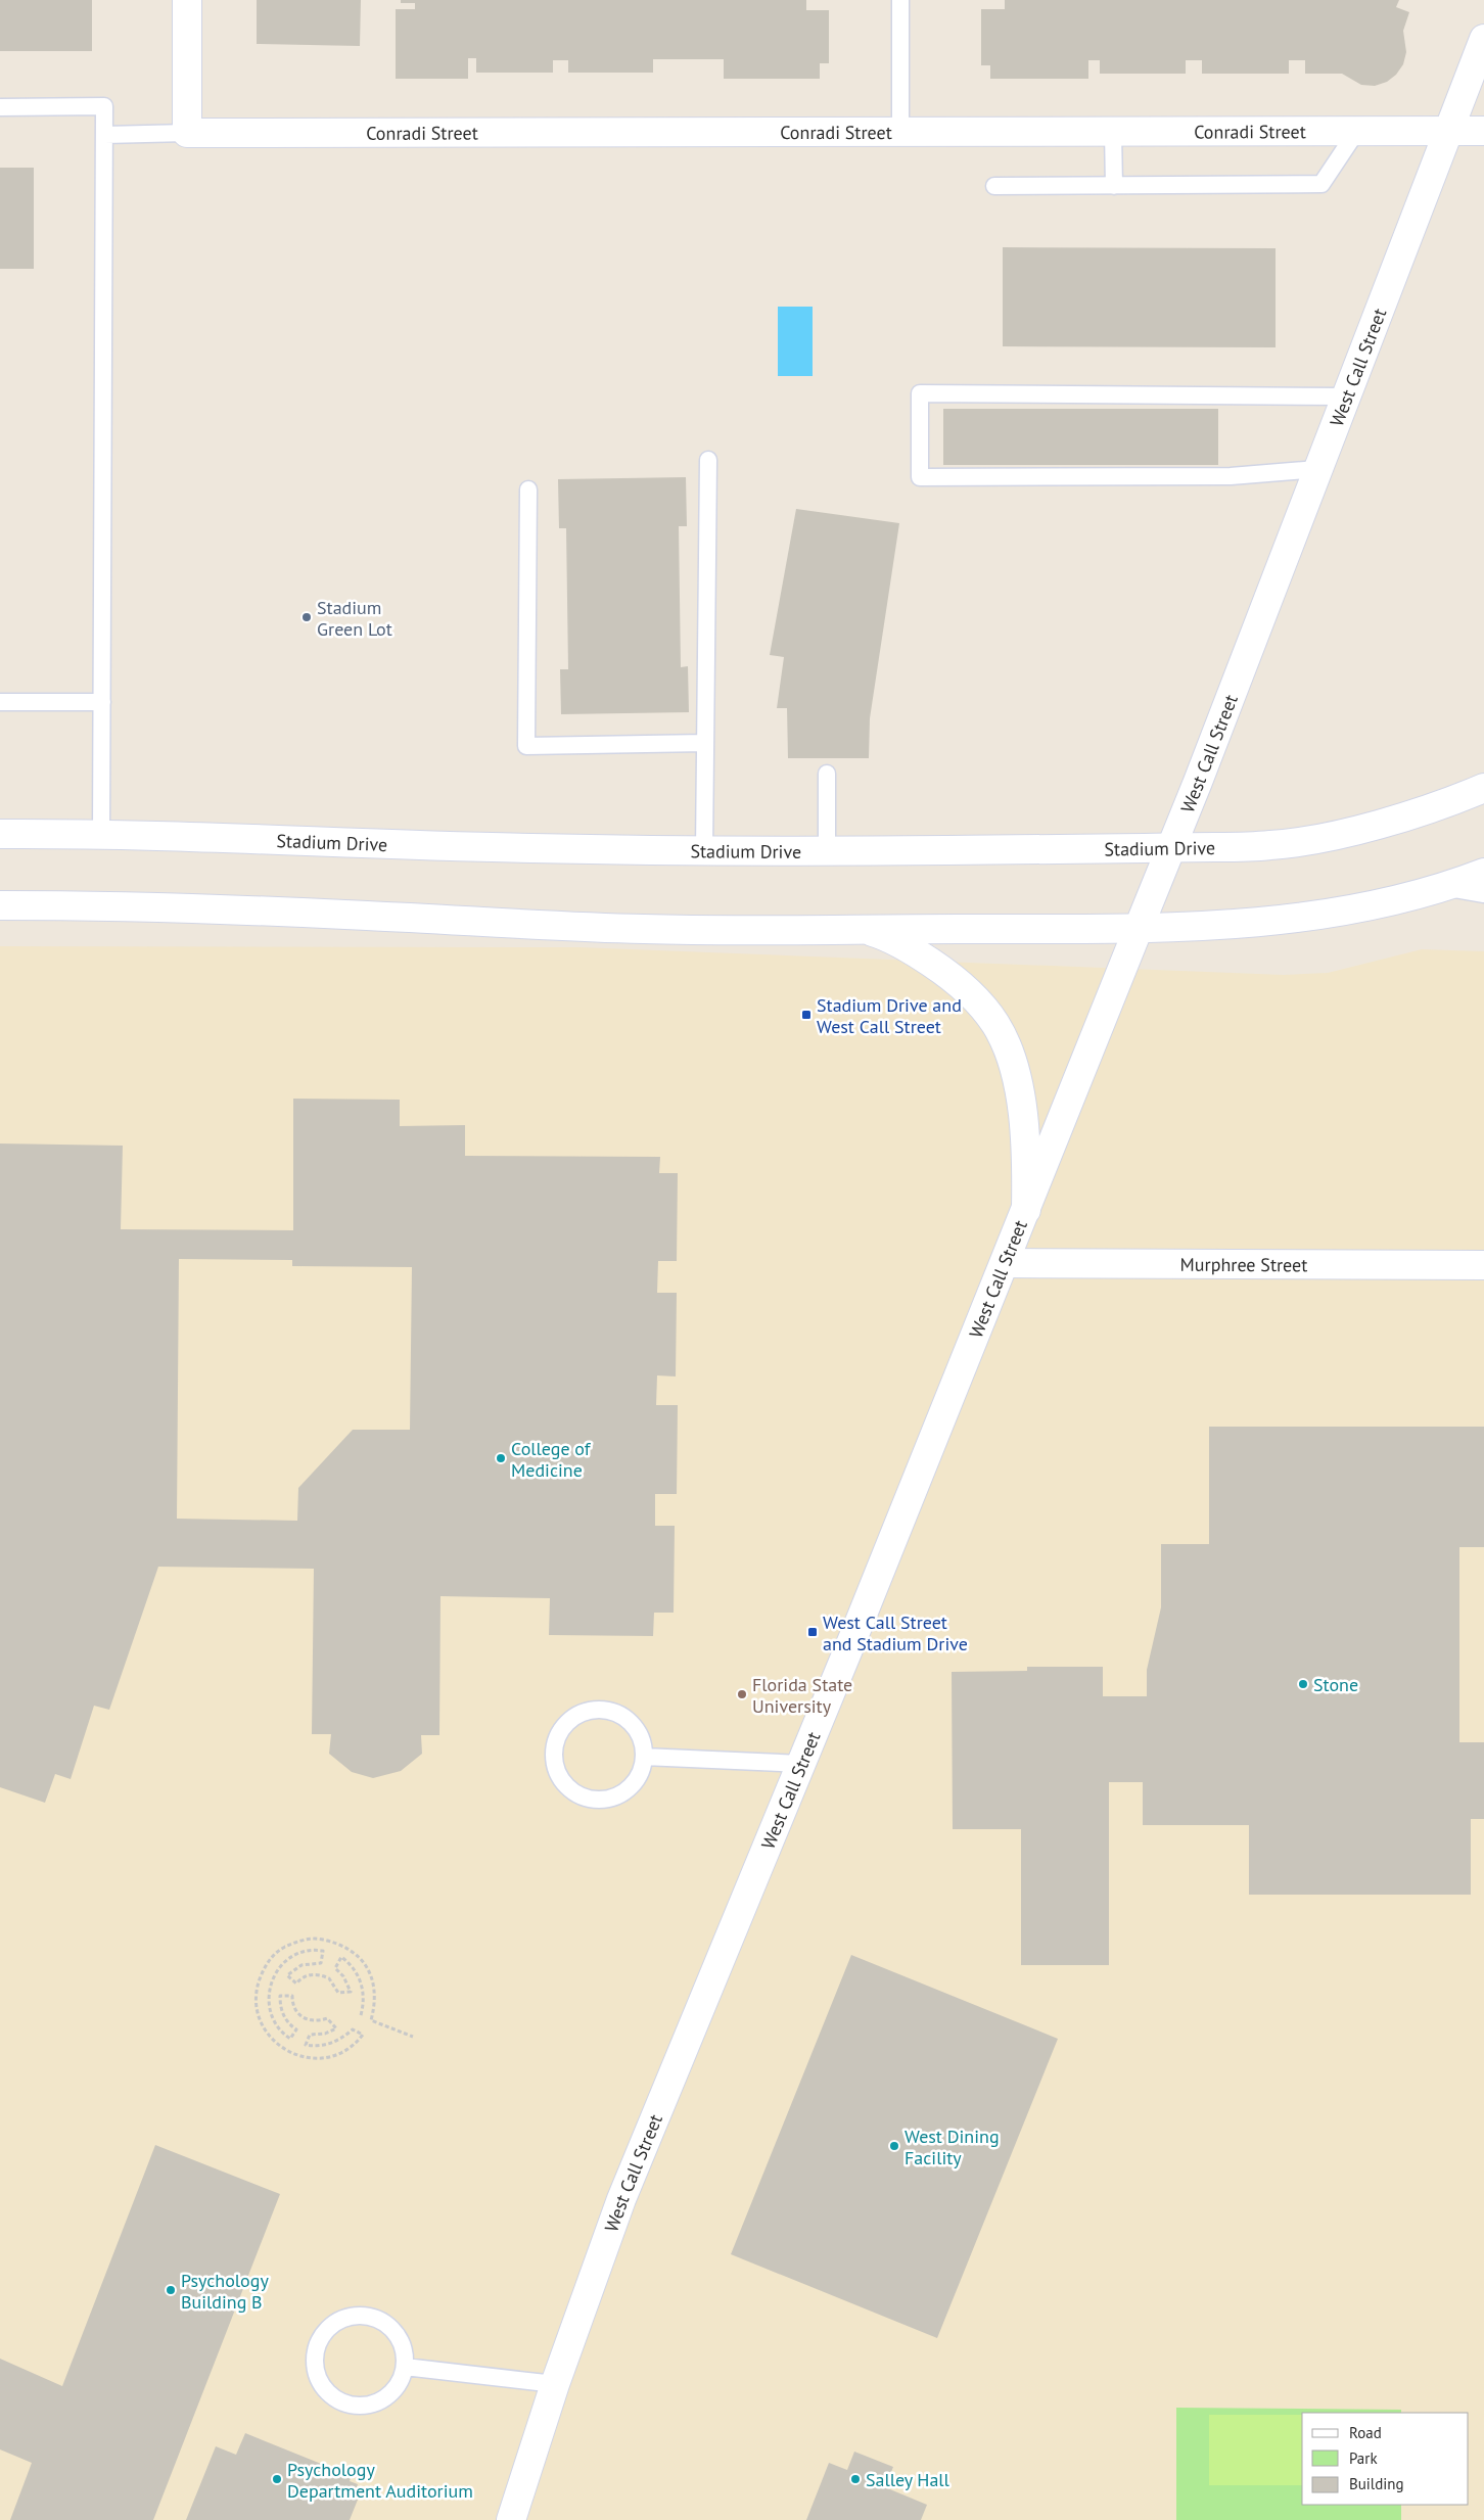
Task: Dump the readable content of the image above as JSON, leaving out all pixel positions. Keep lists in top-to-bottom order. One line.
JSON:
{"streets":{"street":["Conradi Street","West Call Street","Stadium Drive","Murphree Street"]},"crossings":[["Conradi Street","West Call Street"],["West Call Street","Stadium Drive"],["West Call Street","Murphree Street"]],"places":{"other":["Stadium Green Lot","College of Medicine","Stone","Florida State University","West Dining Facility","Psychology Building B","Psychology Department Auditorium","Salley Hall"],"transit":["Stadium Drive and West Call Street","West Call Street and Stadium Drive"]},"legend":["Road","Park","Building"]}
